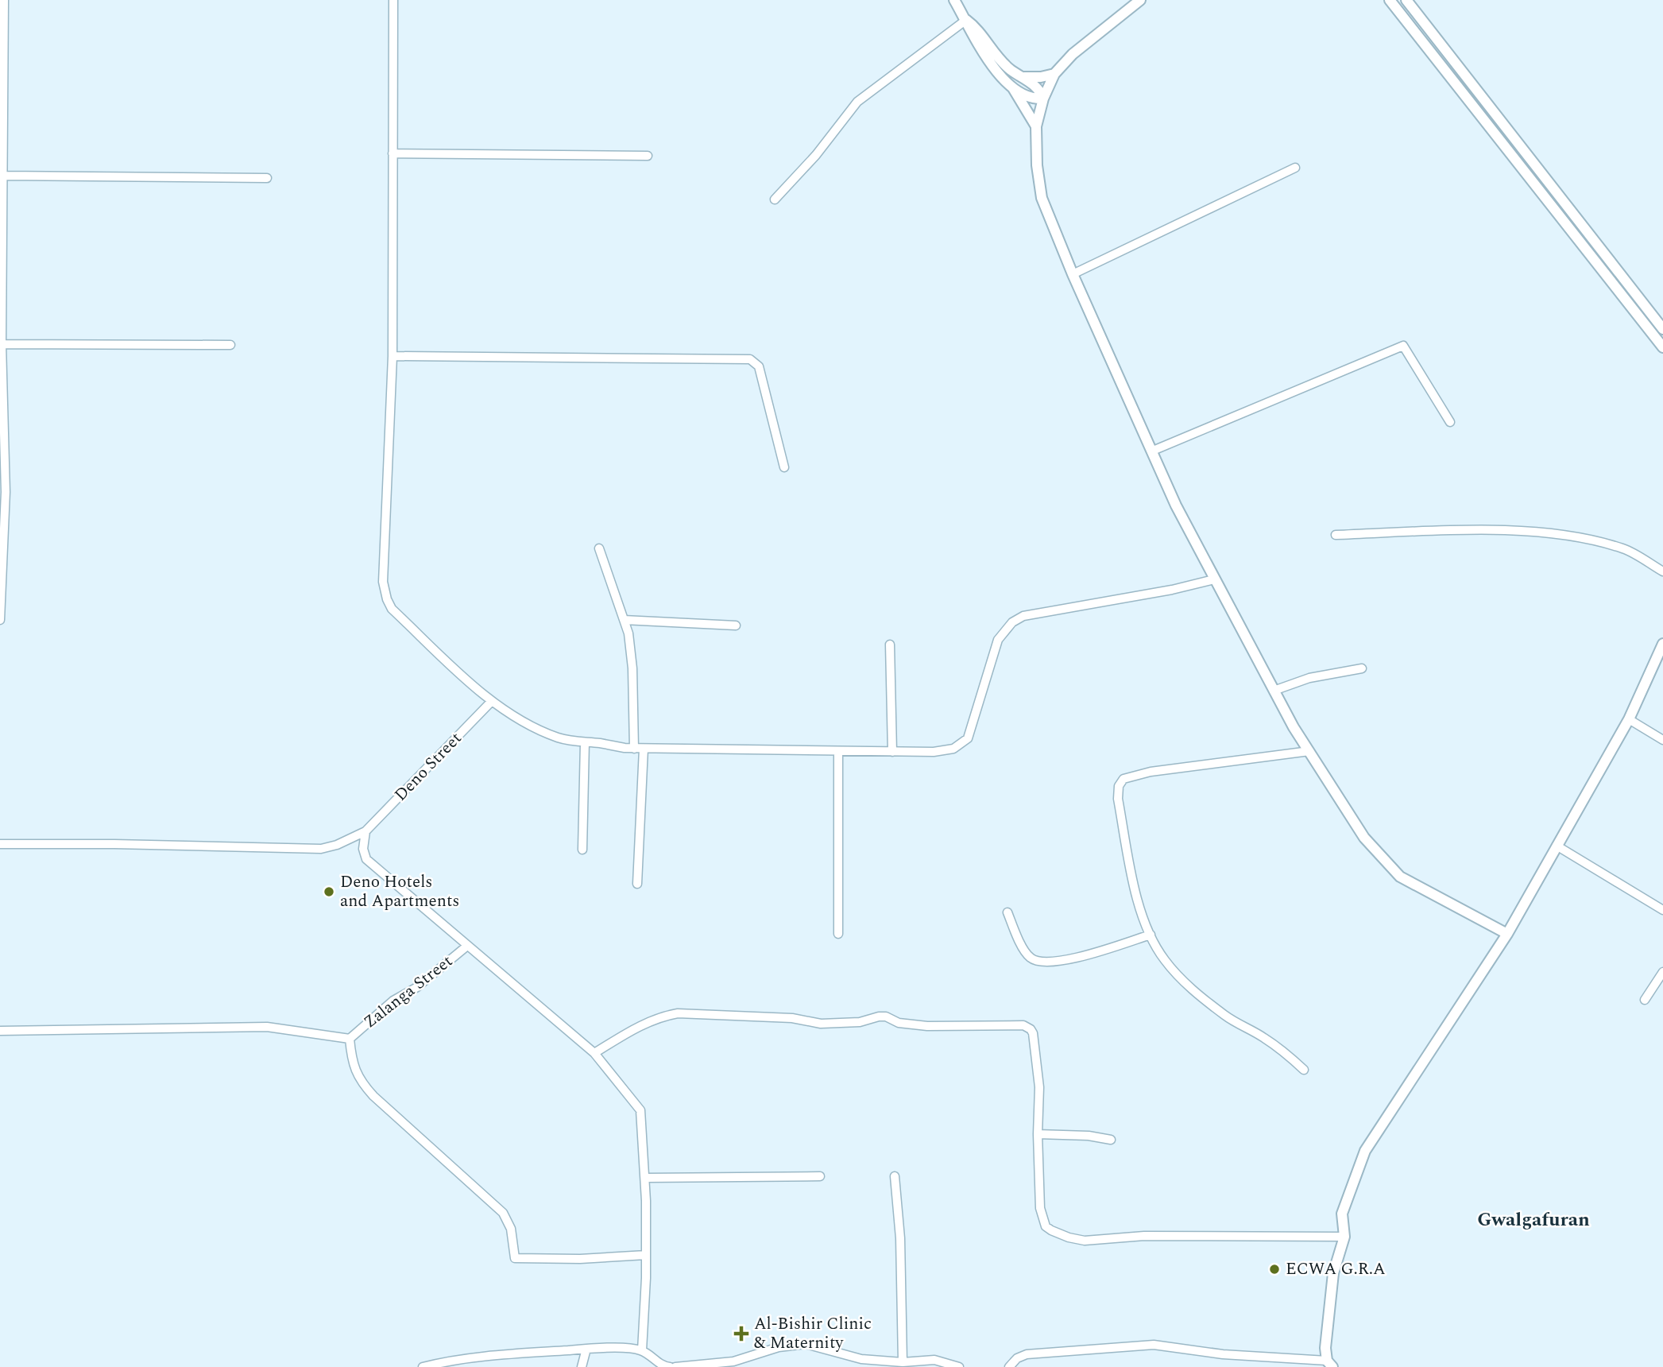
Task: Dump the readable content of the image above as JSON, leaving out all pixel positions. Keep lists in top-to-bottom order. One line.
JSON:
{"streets":{"street":["Deno Street","Zalanga Street"]},"districts":["Gwalgafuran"],"places":{"other":["Deno Hotels and Apartments","ECWA G.R.A"],"health":["Al-Bishir Clinic & Maternity"]}}
